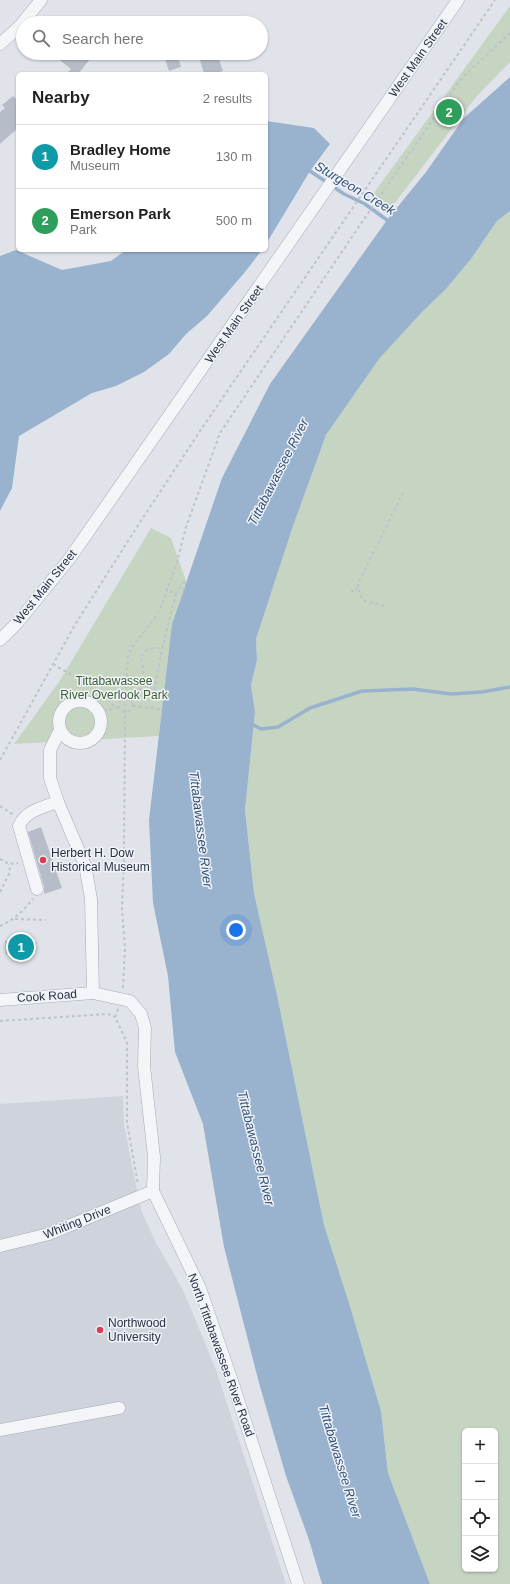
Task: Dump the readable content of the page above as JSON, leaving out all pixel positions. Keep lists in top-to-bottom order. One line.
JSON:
{"streets":{"street":["West Main Street","Cook Road","Whiting Drive","North Tittabawassee River Road"]},"crossings":[["Cook Road","North Tittabawassee River Road"],["Whiting Drive","North Tittabawassee River Road"]],"water":["Sturgeon Creek","Tittabawassee River"],"parks":["Tittabawassee River Overlook Park"],"places":["Herbert H. Dow Historical Museum","Northwood University"],"page":{"search":"Search here","heading":["Nearby","2 results"],"pins":["2","1"],"list":[{"mark":"1","name":"Bradley Home","note":"Museum","value":"130 m"},{"mark":"2","name":"Emerson Park","note":"Park","value":"500 m"}],"map_buttons":["+","−"]}}
